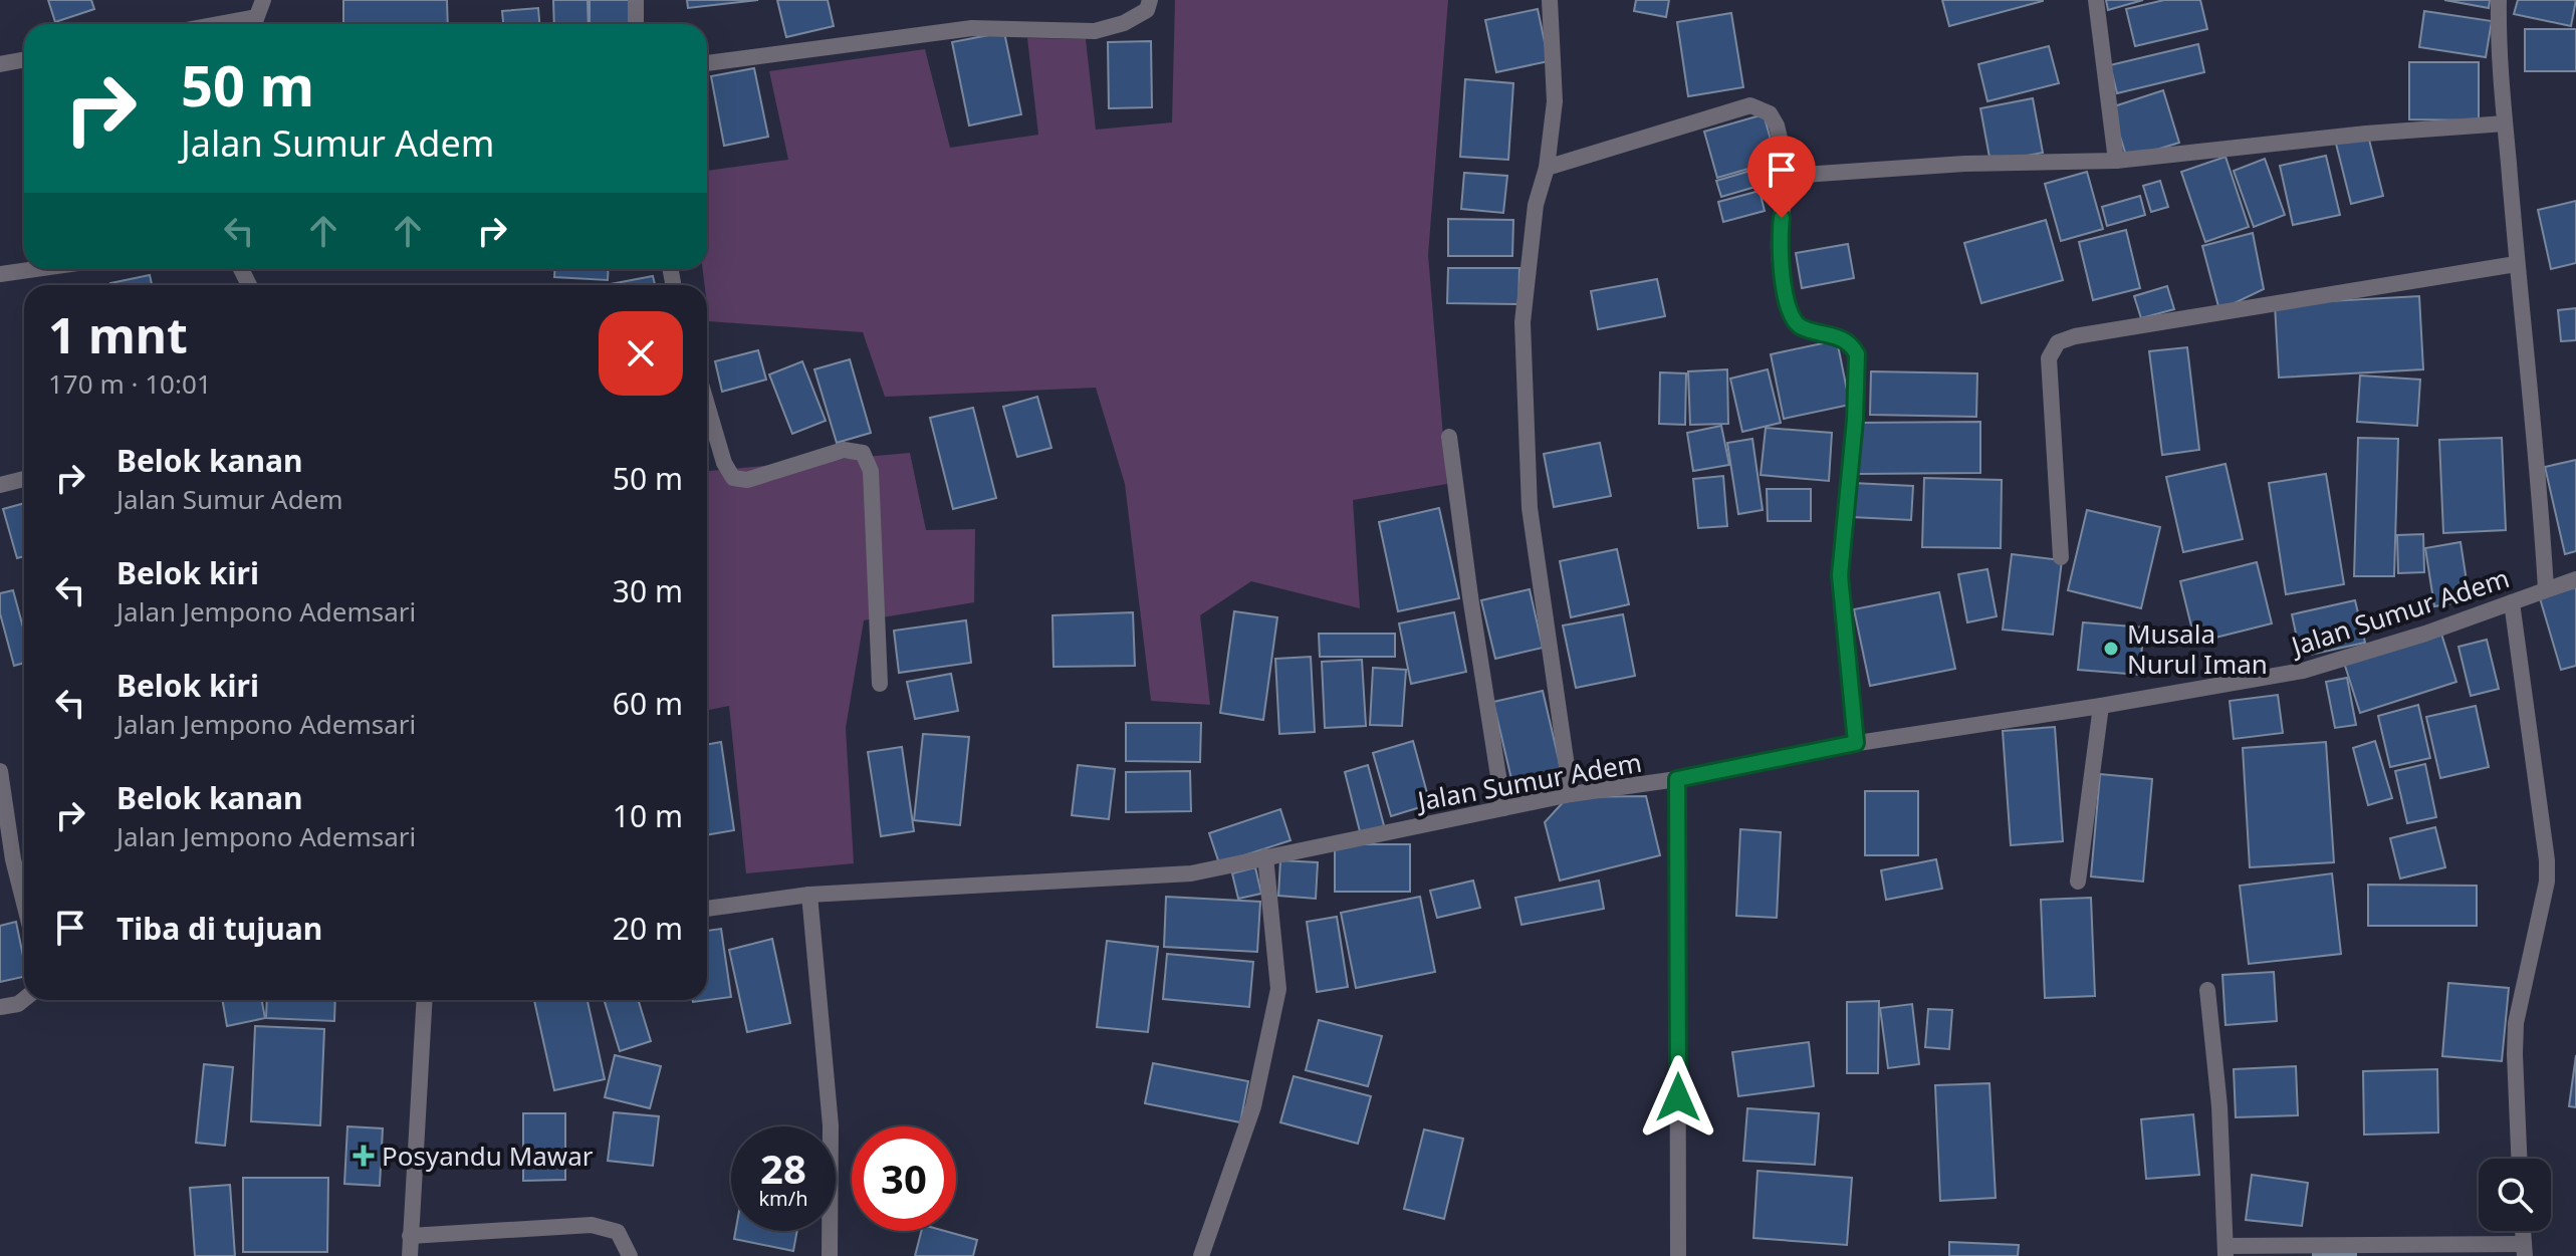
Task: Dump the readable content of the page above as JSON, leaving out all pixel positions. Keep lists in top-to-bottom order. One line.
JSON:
{"streets":{"street":["Jalan Sumur Adem"]},"places":{"other":["Musala Nurul Iman"],"health":["Posyandu Mawar"]},"page":{"turn":["50 m","Jalan Sumur Adem"],"heading":["1 mnt","170 m · 10:01"],"list":[{"name":"Belok kanan","note":"Jalan Sumur Adem","value":"50 m"},{"name":"Belok kiri","note":"Jalan Jempono Ademsari","value":"30 m"},{"name":"Belok kiri","note":"Jalan Jempono Ademsari","value":"60 m"},{"name":"Belok kanan","note":"Jalan Jempono Ademsari","value":"10 m"},{"name":"Tiba di tujuan","value":"20 m"}],"speed":"28 km/h","limit":"30"}}
